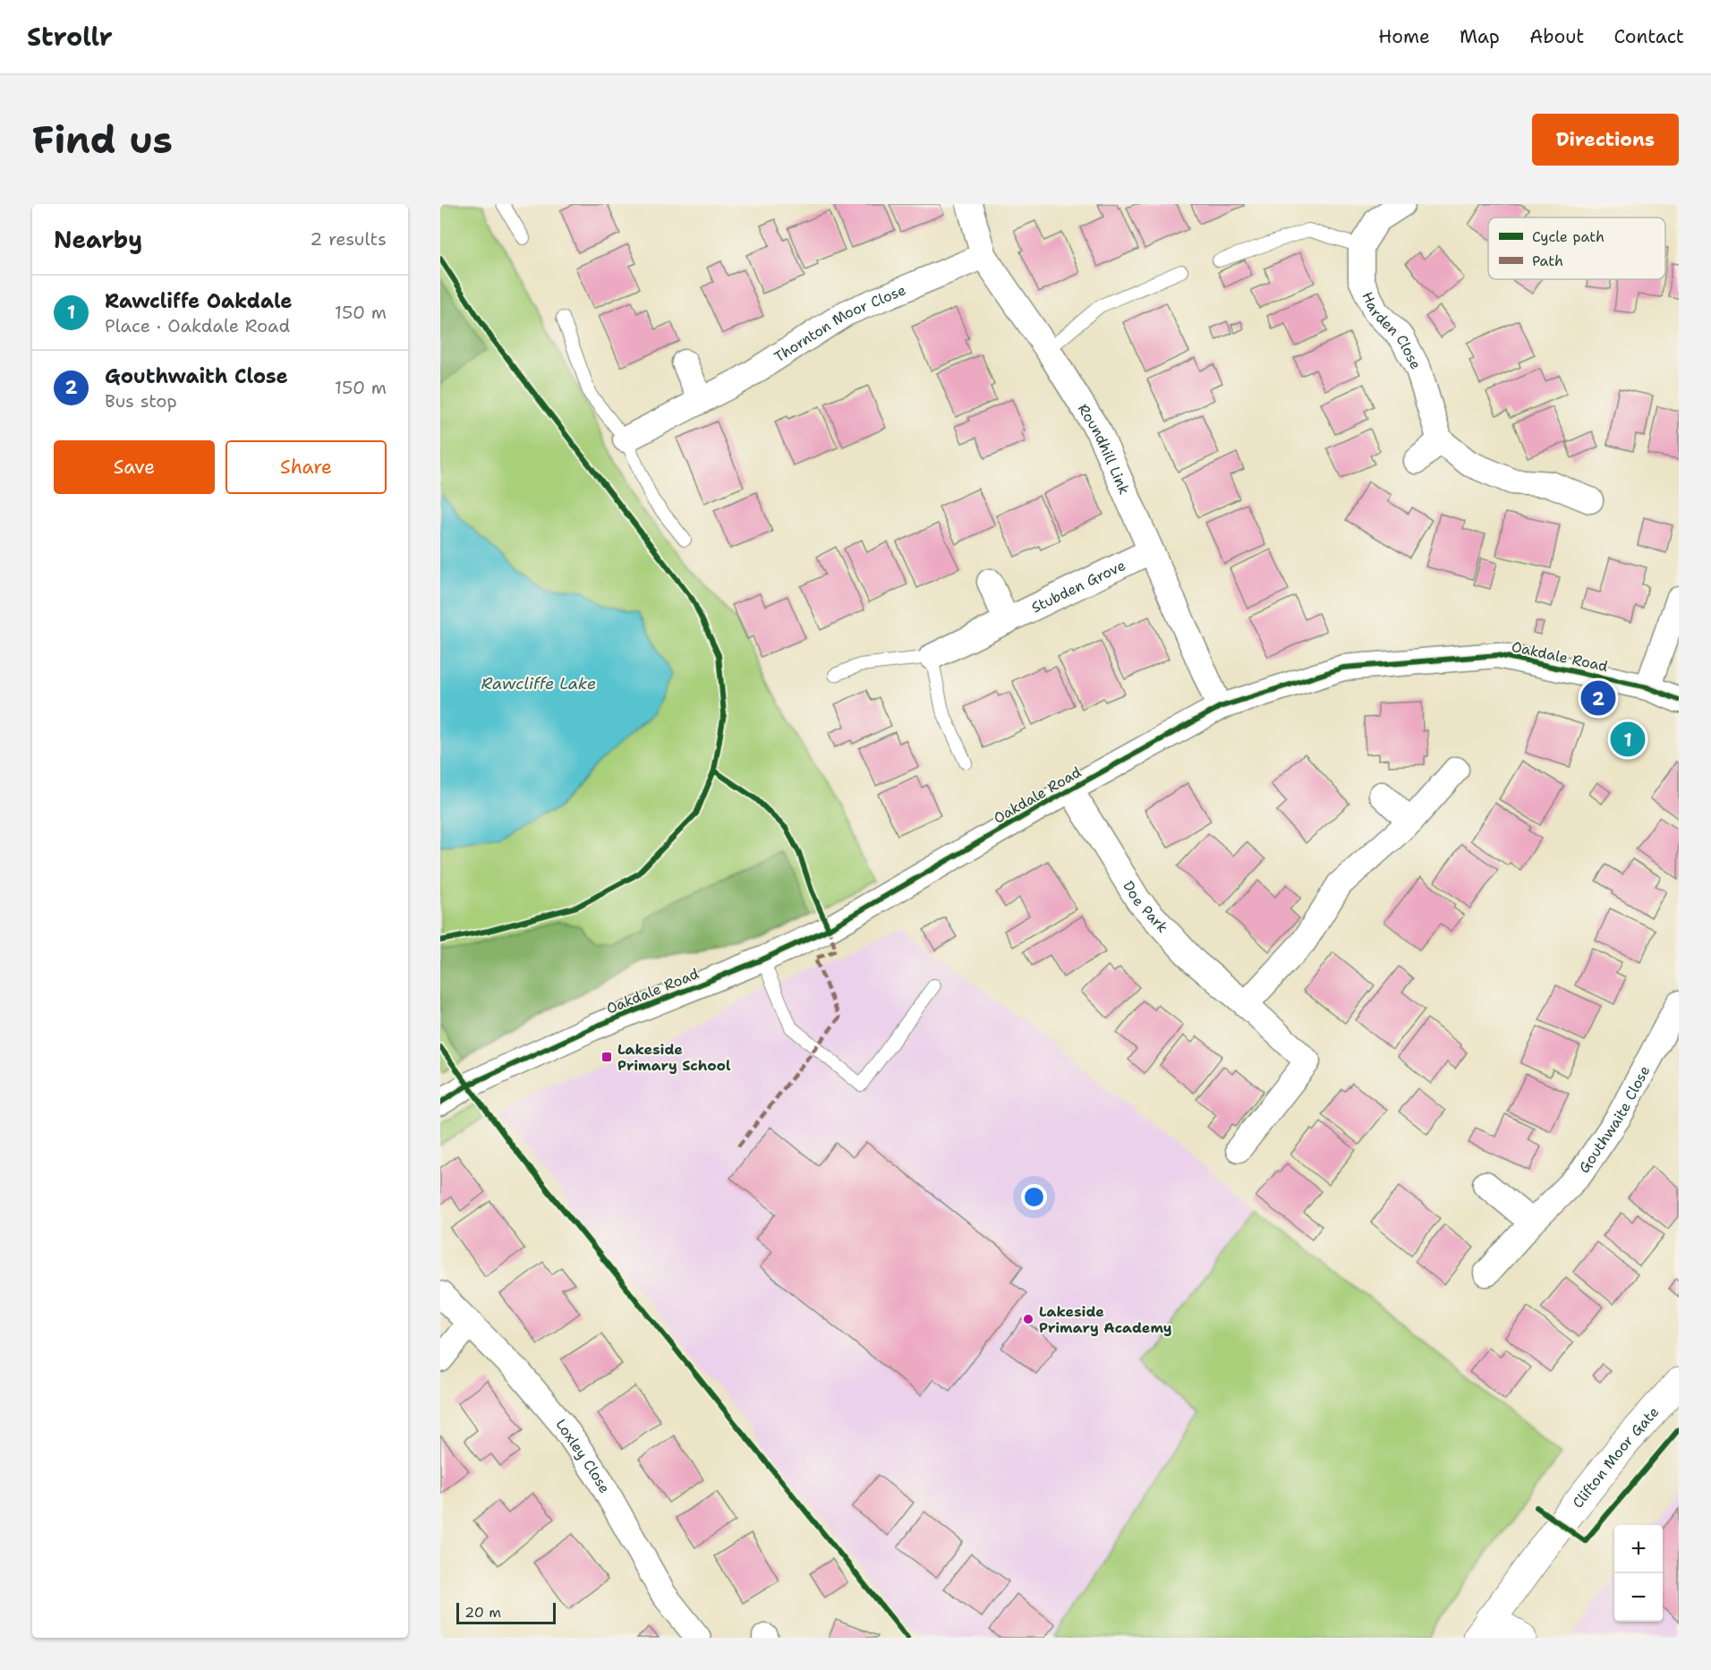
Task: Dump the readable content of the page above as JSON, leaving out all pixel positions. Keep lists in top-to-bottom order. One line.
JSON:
{"streets":{"street":["Thornton Moor Close","Harden Close","Roundhill Link","Stubden Grove","Oakdale Road","Doe Park","Gouthwaite Close","Loxley Close","Clifton Moor Gate"]},"crossings":[["Thornton Moor Close","Roundhill Link"],["Roundhill Link","Stubden Grove"],["Roundhill Link","Oakdale Road"],["Oakdale Road","Doe Park"]],"water":["Rawcliffe Lake"],"places":{"transit":["Lakeside Primary School"],"other":["Lakeside Primary Academy"]},"legend":["Cycle path","Path"],"scale_bar":"20 m","page":{"header":"Strollr","nav":["Home","Map","About","Contact"],"buttons":["Directions",["Save","Share"]],"title":"Find us","heading":["Nearby","2 results"],"list":[{"mark":"1","name":"Rawcliffe Oakdale","note":"Place · Oakdale Road","value":"150 m"},{"mark":"2","name":"Gouthwaith Close","note":"Bus stop","value":"150 m"}],"pins":["2","1"],"map_buttons":["+","−"],"scale":"20 m"}}
